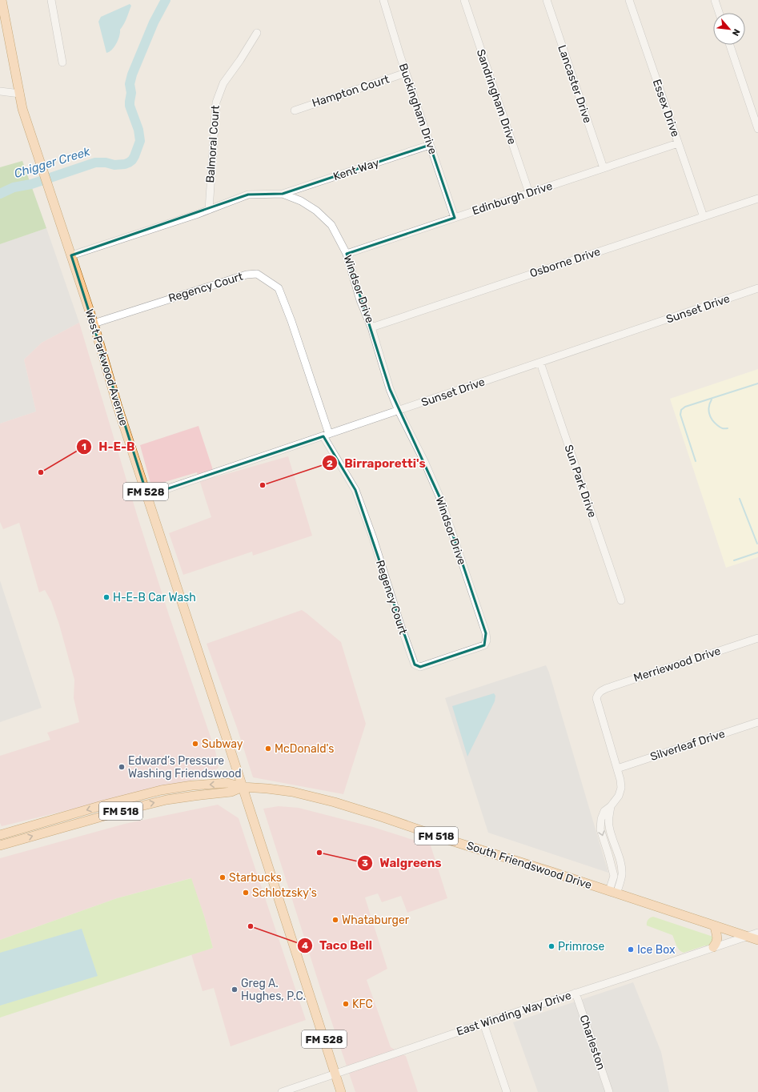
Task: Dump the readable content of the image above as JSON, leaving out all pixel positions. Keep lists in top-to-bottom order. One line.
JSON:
{"streets":{"main road":["West Parkwood Avenue","FM 528","FM 518","South Friendswood Drive"],"street":["Lancaster Drive","Hampton Court","Sandringham Drive","Essex Drive","Buckingham Drive","Balmoral Court","Kent Way","Edinburgh Drive","Osborne Drive","Regency Court","Windsor Drive","Sunset Drive","Sun Park Drive","Merriewood Drive","Silverleaf Drive","East Winding Way Drive","Charleston"]},"crossings":[["Lancaster Drive","Edinburgh Drive"],["Hampton Court","Buckingham Drive"],["Sandringham Drive","Edinburgh Drive"],["Essex Drive","Edinburgh Drive"],["Essex Drive","Osborne Drive"],["Buckingham Drive","Kent Way"],["Buckingham Drive","Edinburgh Drive"],["Balmoral Court","Windsor Drive"],["Kent Way","Windsor Drive"],["Edinburgh Drive","Windsor Drive"],["Osborne Drive","Windsor Drive"],["Regency Court","Windsor Drive"],["Regency Court","Sunset Drive"],["Regency Court","West Parkwood Avenue"],["Windsor Drive","Sunset Drive"],["Windsor Drive","West Parkwood Avenue"],["Sunset Drive","West Parkwood Avenue"],["Sunset Drive","Sun Park Drive"],["West Parkwood Avenue","FM 528"],["West Parkwood Avenue","South Friendswood Drive"],["FM 528","South Friendswood Drive"],["FM 528","East Winding Way Drive"],["Merriewood Drive","Silverleaf Drive"],["South Friendswood Drive","East Winding Way Drive"],["East Winding Way Drive","Charleston"]],"water":["Chigger Creek"],"places":["H-E-B","Birraporetti's","H-E-B Car Wash","Subway","McDonald's","Edward’s Pressure Washing Friendswood","Walgreens","Starbucks","Schlotzsky's","Whataburger","Taco Bell","Primrose","Ice Box","Greg A. Hughes, P.C.","KFC"],"north":"bottom right"}
